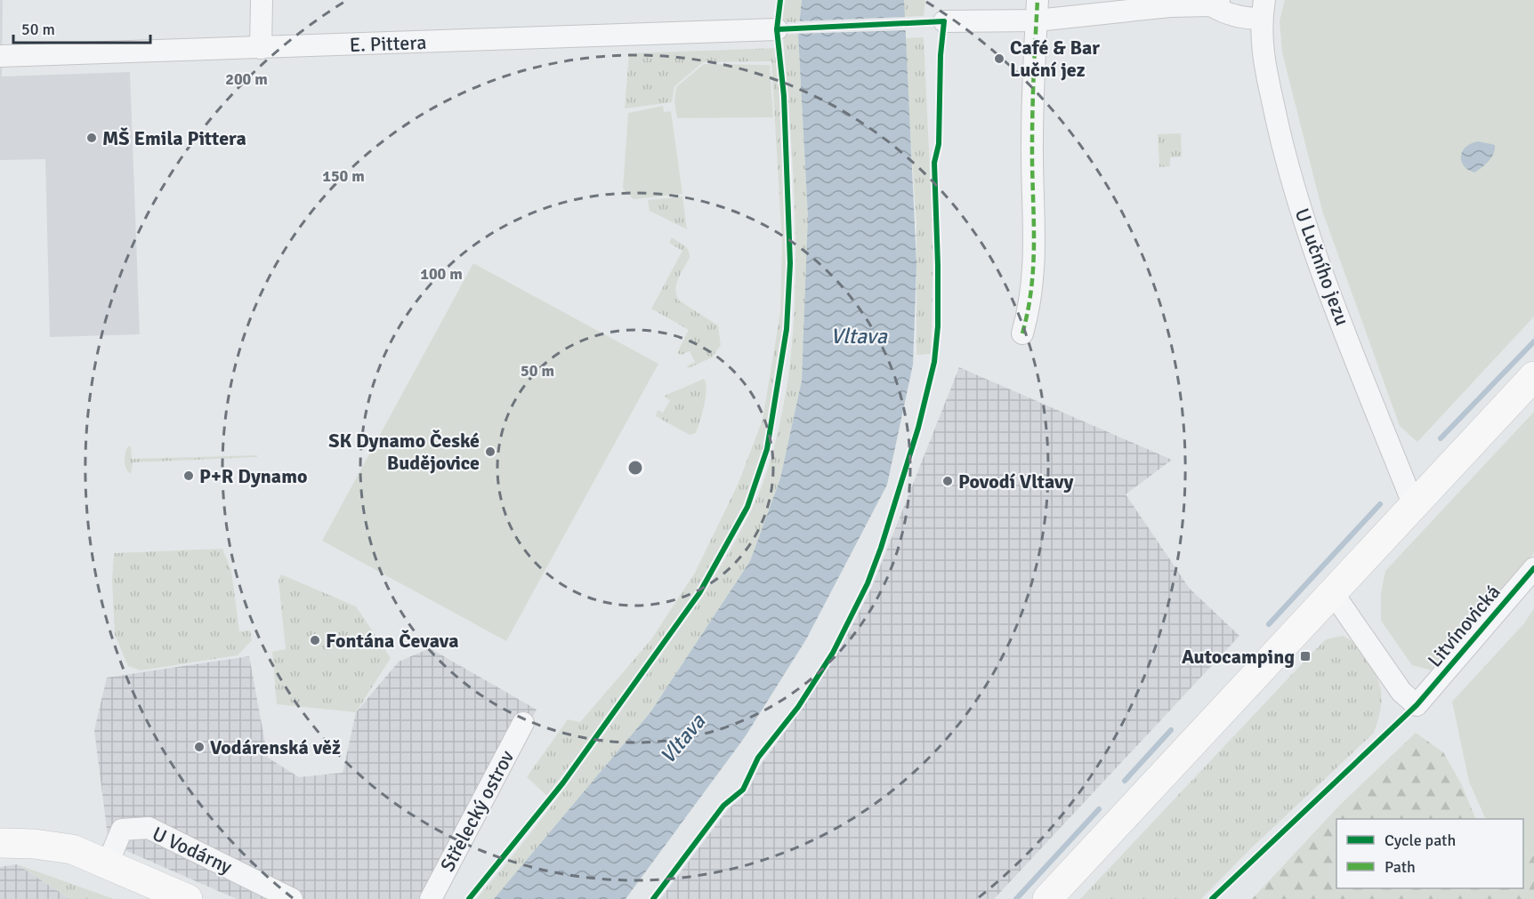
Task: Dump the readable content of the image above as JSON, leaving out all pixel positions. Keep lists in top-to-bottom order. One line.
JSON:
{"streets":{"street":["E. Pittera","U Lučního jezu","Litvínovická","Střelecký ostrov","U Vodárny"]},"water":["Vltava"],"places":{"other":["Café & Bar Luční jez","MŠ Emila Pittera","SK Dynamo České Budějovice","P+R Dynamo","Povodí Vltavy","Fontána Čevava","Vodárenská věž"],"transit":["Autocamping"]},"legend":["Cycle path","Path"],"scale_bar":"50 m","rings":["200 m","150 m","100 m","50 m"]}
